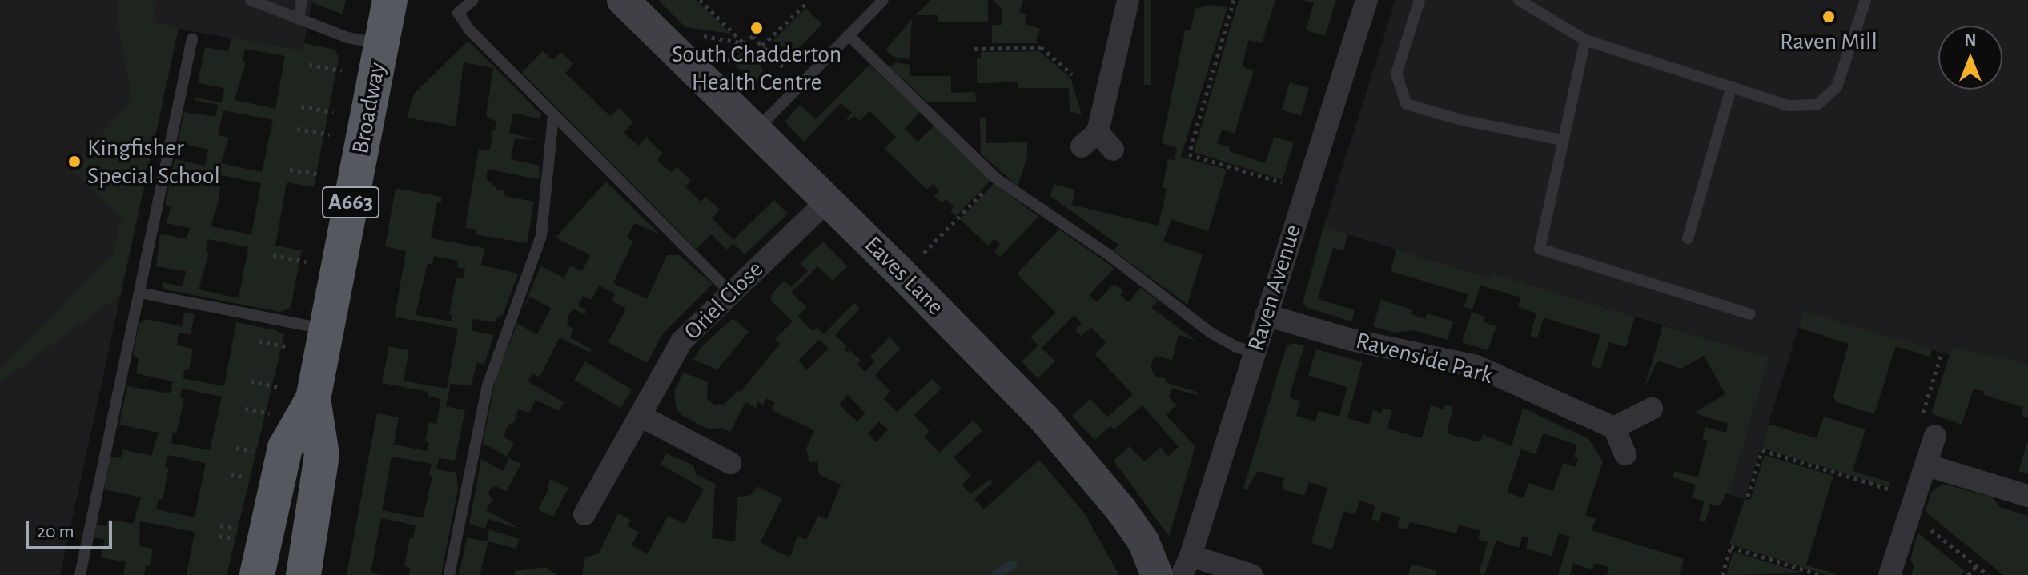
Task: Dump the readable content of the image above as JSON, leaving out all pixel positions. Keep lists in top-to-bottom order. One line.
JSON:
{"streets":{"highway":["Broadway","A663"],"main road":["Eaves Lane"],"street":["Raven Avenue","Oriel Close","Ravenside Park"]},"crossings":[["Eaves Lane","Oriel Close"],["Raven Avenue","Ravenside Park"]],"places":["Raven Mill","South Chadderton Health Centre","Kingfisher Special School"],"scale_bar":"20 m","north":"top"}
